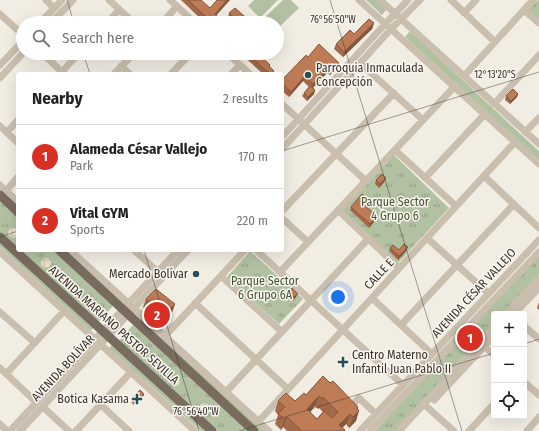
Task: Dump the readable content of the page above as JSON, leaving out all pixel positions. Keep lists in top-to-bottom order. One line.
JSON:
{"streets":{"main road":["AVENIDA MARIANO PASTOR SEVILLA"],"street":["CALLE E","AVENIDA CÉSAR VALLEJO","AVENIDA BOLÍVAR"]},"crossings":[["CALLE E","AVENIDA MARIANO PASTOR SEVILLA"],["AVENIDA MARIANO PASTOR SEVILLA","AVENIDA BOLÍVAR"]],"parks":["Parque Sector 4 Grupo 6","Parque Sector 6 Grupo 6A"],"places":{"other":["Parroquia Inmaculada Concepción","Mercado Bolívar"],"health":["Centro Materno Infantil Juan Pablo II","Botica Kasama"]},"page":{"search":"Search here","heading":["Nearby","2 results"],"list":[{"mark":"1","name":"Alameda César Vallejo","note":"Park","value":"170 m"},{"mark":"2","name":"Vital GYM","note":"Sports","value":"220 m"}],"pins":["2","1"],"map_buttons":["+","−"]},"coordinates":["76°56'50\"W","12°13'20\"S","76°56'40\"W"]}
